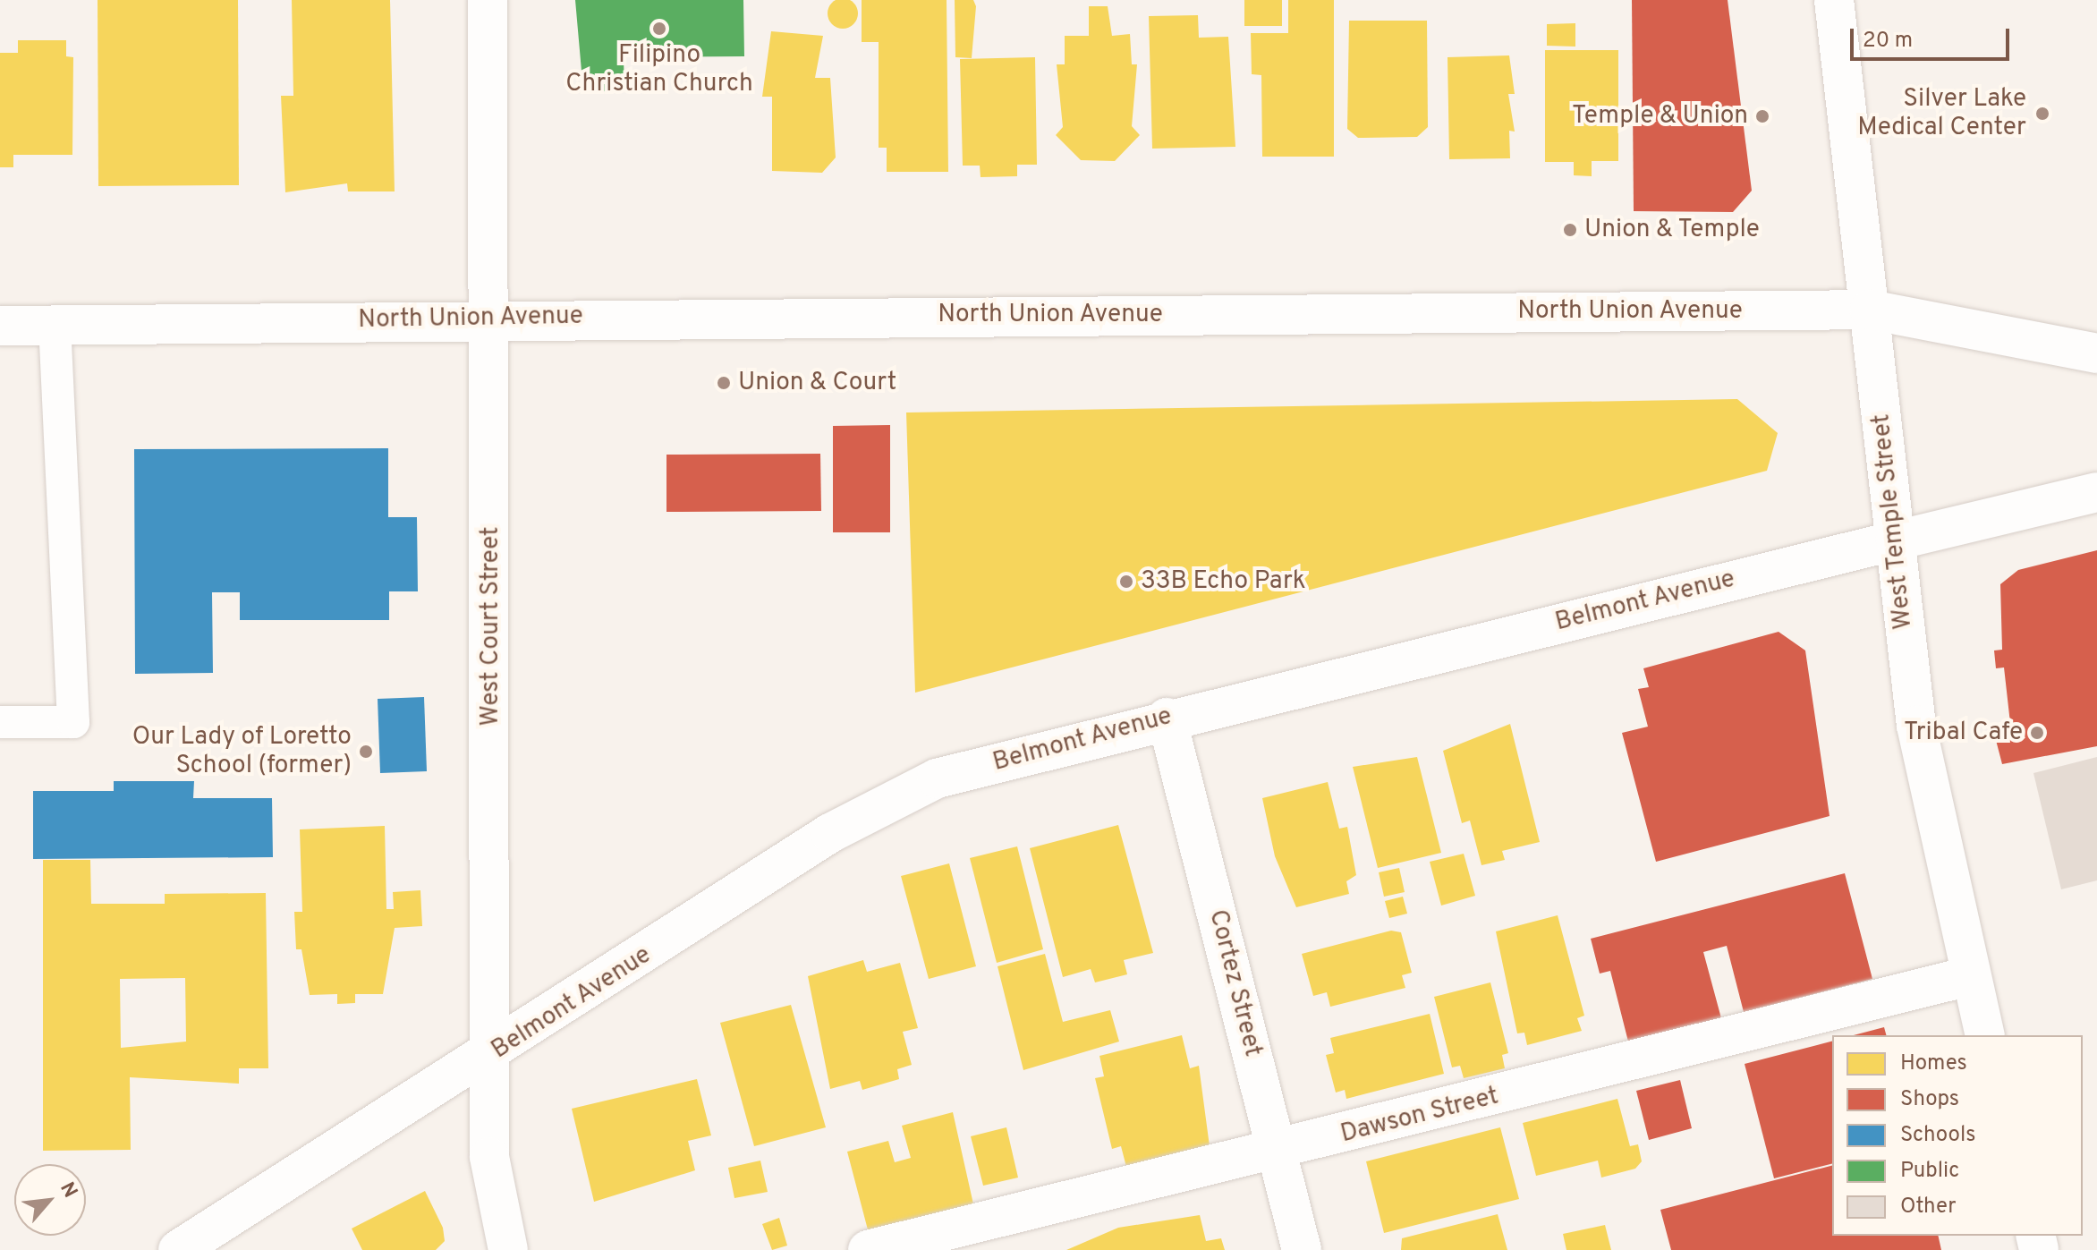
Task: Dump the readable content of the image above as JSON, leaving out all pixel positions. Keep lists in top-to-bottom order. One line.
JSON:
{"streets":{"street":["North Union Avenue","West Temple Street","Belmont Avenue","West Court Street","Cortez Street","Dawson Street"]},"crossings":[["North Union Avenue","West Temple Street"],["North Union Avenue","West Court Street"],["West Temple Street","Belmont Avenue"],["West Temple Street","Dawson Street"],["Belmont Avenue","West Court Street"],["Belmont Avenue","Cortez Street"],["Cortez Street","Dawson Street"]],"places":["Filipino Christian Church","Silver Lake Medical Center","Temple & Union","Union & Temple","Union & Court","33B Echo Park","Tribal Cafe","Our Lady of Loretto School (former)"],"legend":["Homes","Shops","Schools","Public","Other"],"scale_bar":"20 m","north":"top right"}
